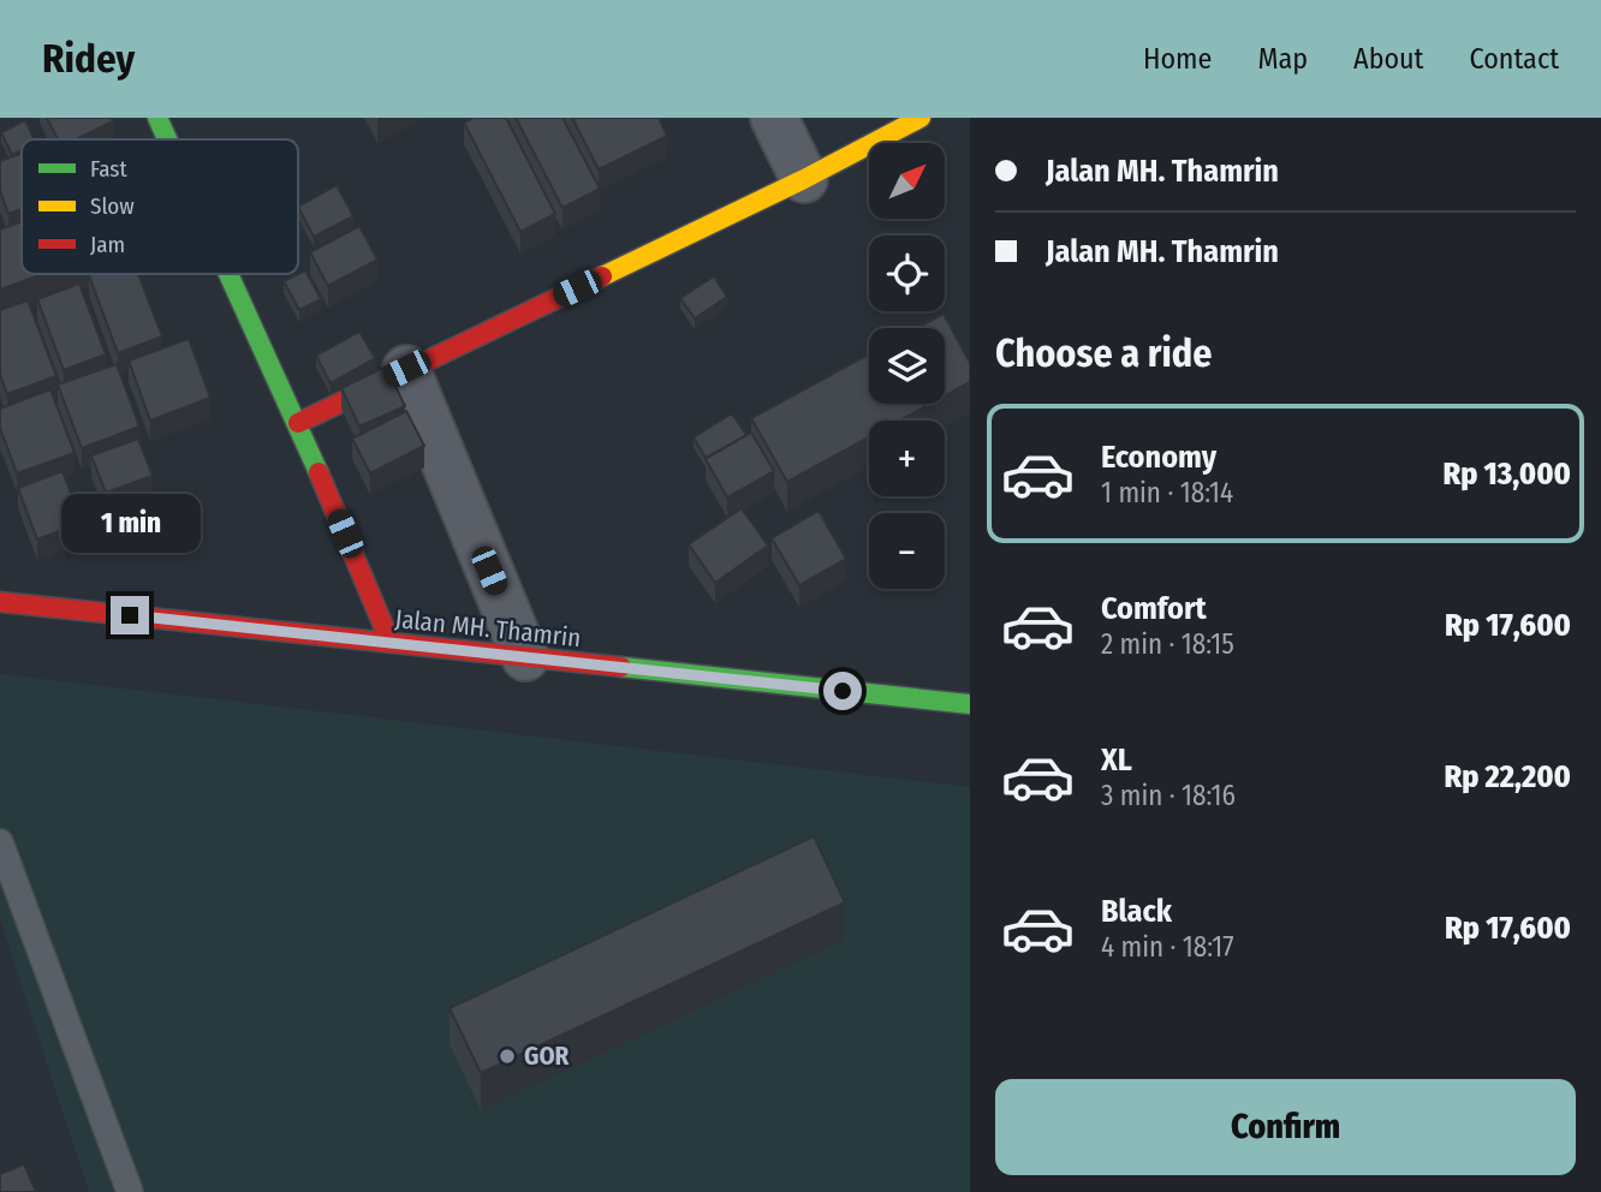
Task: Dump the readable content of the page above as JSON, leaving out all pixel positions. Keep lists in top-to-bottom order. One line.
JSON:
{"streets":{"street":["Jalan MH. Thamrin"]},"places":["GOR"],"legend":["Fast","Slow","Jam"],"north":"top right","page":{"header":"Ridey","nav":["Home","Map","About","Contact"],"banner":["Jalan MH. Thamrin","Jalan MH. Thamrin"],"map_buttons":["+","−"],"heading":"Choose a ride","list":[{"name":"Economy","note":"1 min · 18:14","value":"Rp 13,000"},{"name":"Comfort","note":"2 min · 18:15","value":"Rp 17,600"},{"name":"XL","note":"3 min · 18:16","value":"Rp 22,200"},{"name":"Black","note":"4 min · 18:17","value":"Rp 17,600"}],"bubble":"1 min","buttons":"Confirm"}}
